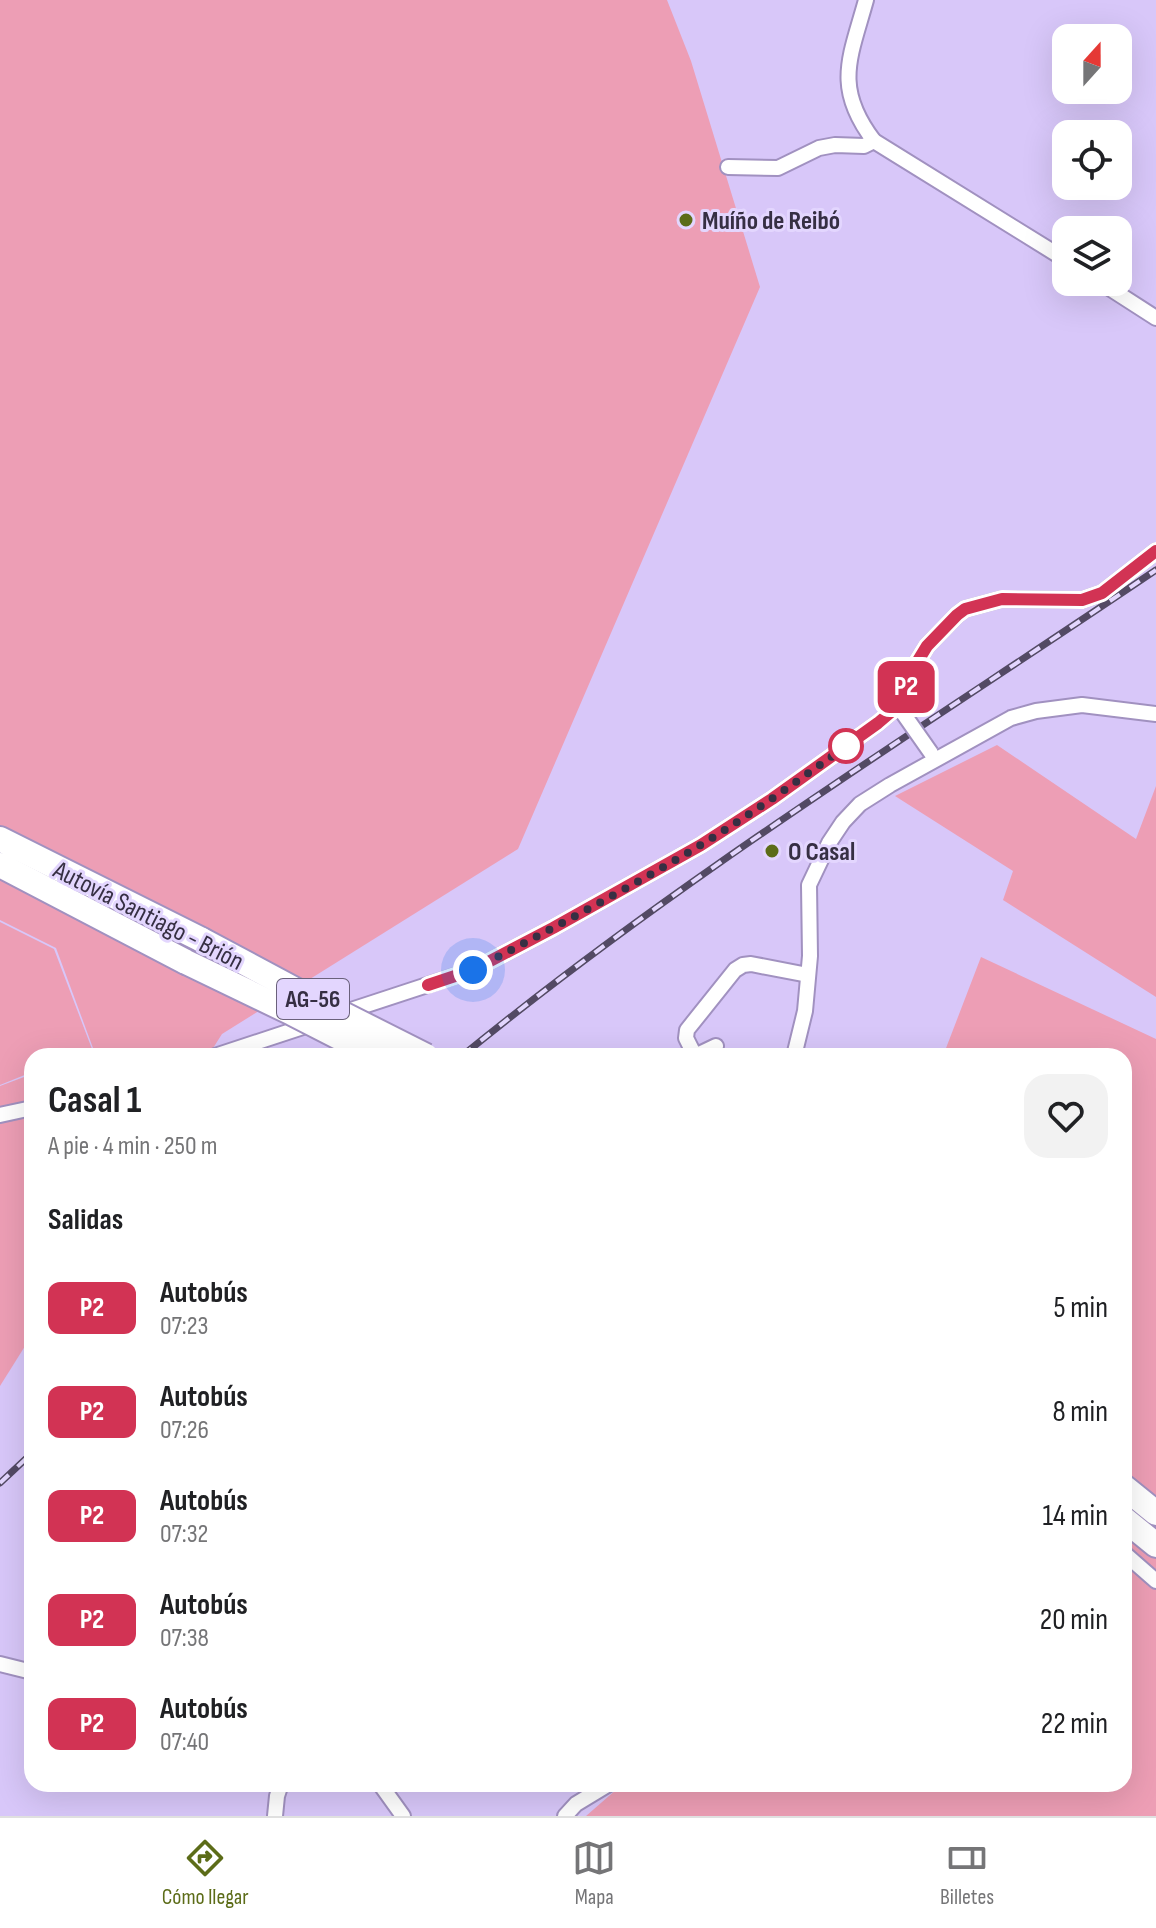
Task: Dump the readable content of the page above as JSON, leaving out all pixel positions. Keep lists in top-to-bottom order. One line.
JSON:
{"streets":{"highway":["Autovía Santiago - Brión","AG-56"]},"places":["Muíño de Reibó","O Casal"],"lines":["bus line P2"],"north":"top","page":{"on_map":"P2","heading":[["Casal 1","A pie · 4 min · 250 m"],"Salidas"],"list":[{"mark":"P2","name":"Autobús","note":"07:23","value":"5 min"},{"mark":"P2","name":"Autobús","note":"07:26","value":"8 min"},{"mark":"P2","name":"Autobús","note":"07:32","value":"14 min"},{"mark":"P2","name":"Autobús","note":"07:38","value":"20 min"},{"mark":"P2","name":"Autobús","note":"07:40","value":"22 min"}],"tabs":["Cómo llegar","Mapa","Billetes"]}}
